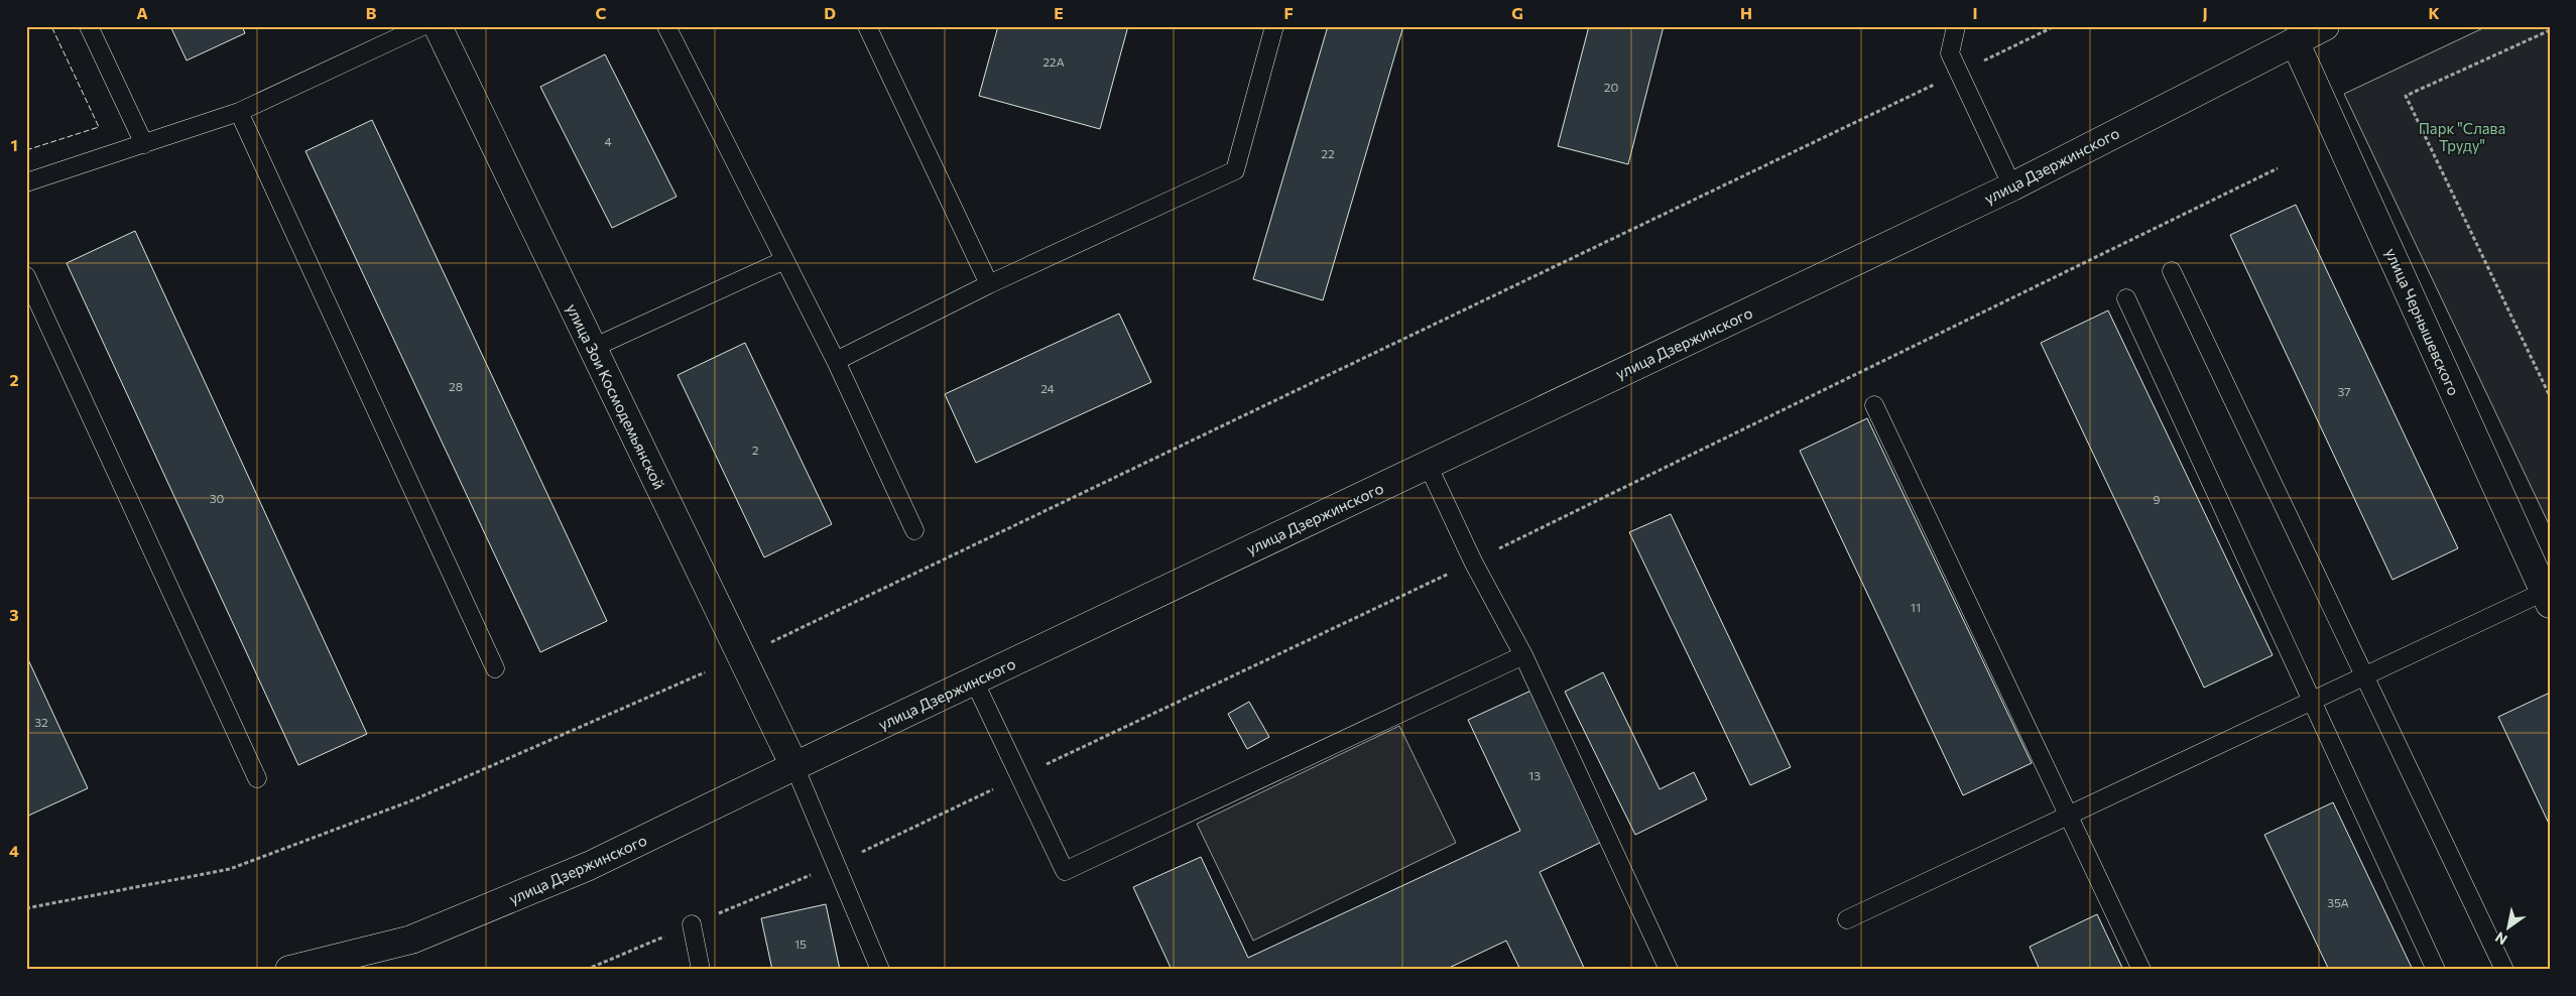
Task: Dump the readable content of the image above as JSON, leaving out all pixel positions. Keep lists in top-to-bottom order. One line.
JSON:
{"streets":{"main road":["улица Дзержинского","улица Чернышевского","улица Зои Космодемьянской"]},"crossings":[["улица Дзержинского","улица Чернышевского"],["улица Дзержинского","улица Зои Космодемьянской"]],"parks":["Парк \"Слава Труду\""],"house_numbers":["22А","20","4","22","28","24","37","2","30","9","11","32","13","35А","15"],"north":"bottom left","grid":{"columns":["A","B","C","D","E","F","G","H","I","J","K"],"rows":["1","2","3","4"]}}
